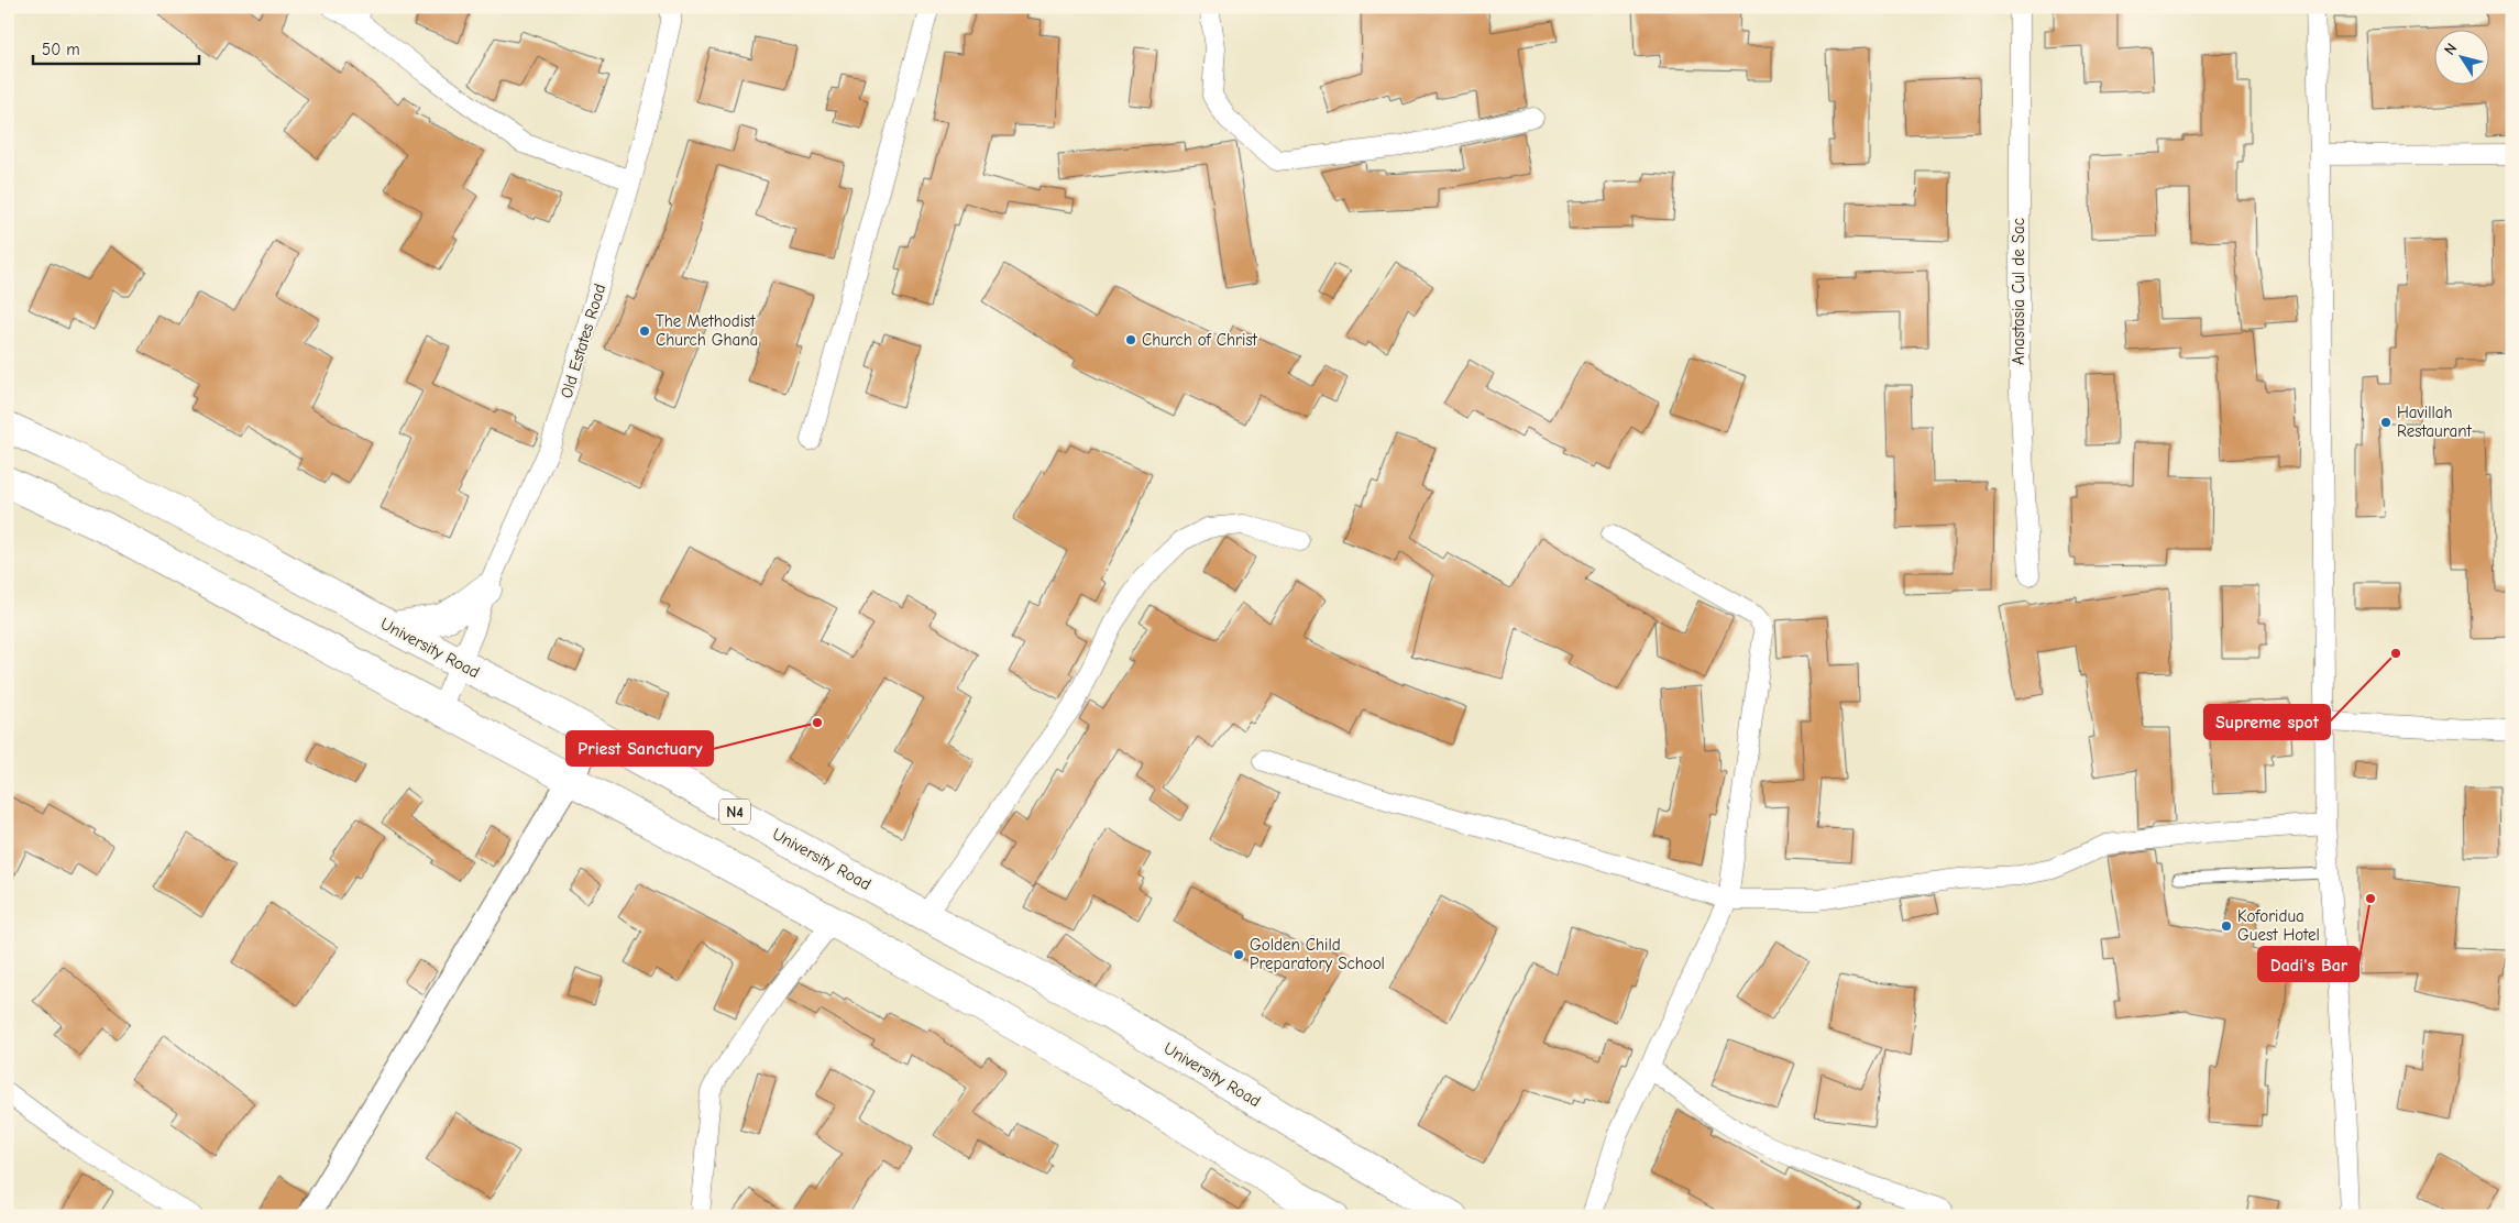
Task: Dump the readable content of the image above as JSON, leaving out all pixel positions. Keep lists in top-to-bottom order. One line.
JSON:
{"streets":{"highway":["University Road","N4"],"street":["Anastasia Cul de Sac","Old Estates Road"]},"crossings":[["Old Estates Road","University Road"]],"places":["The Methodist Church Ghana","Church of Christ","Havillah Restaurant","Supreme spot","Priest Sanctuary","Dadi's Bar","Koforidua Guest Hotel","Golden Child Preparatory School"],"scale_bar":"50 m","north":"top left"}
